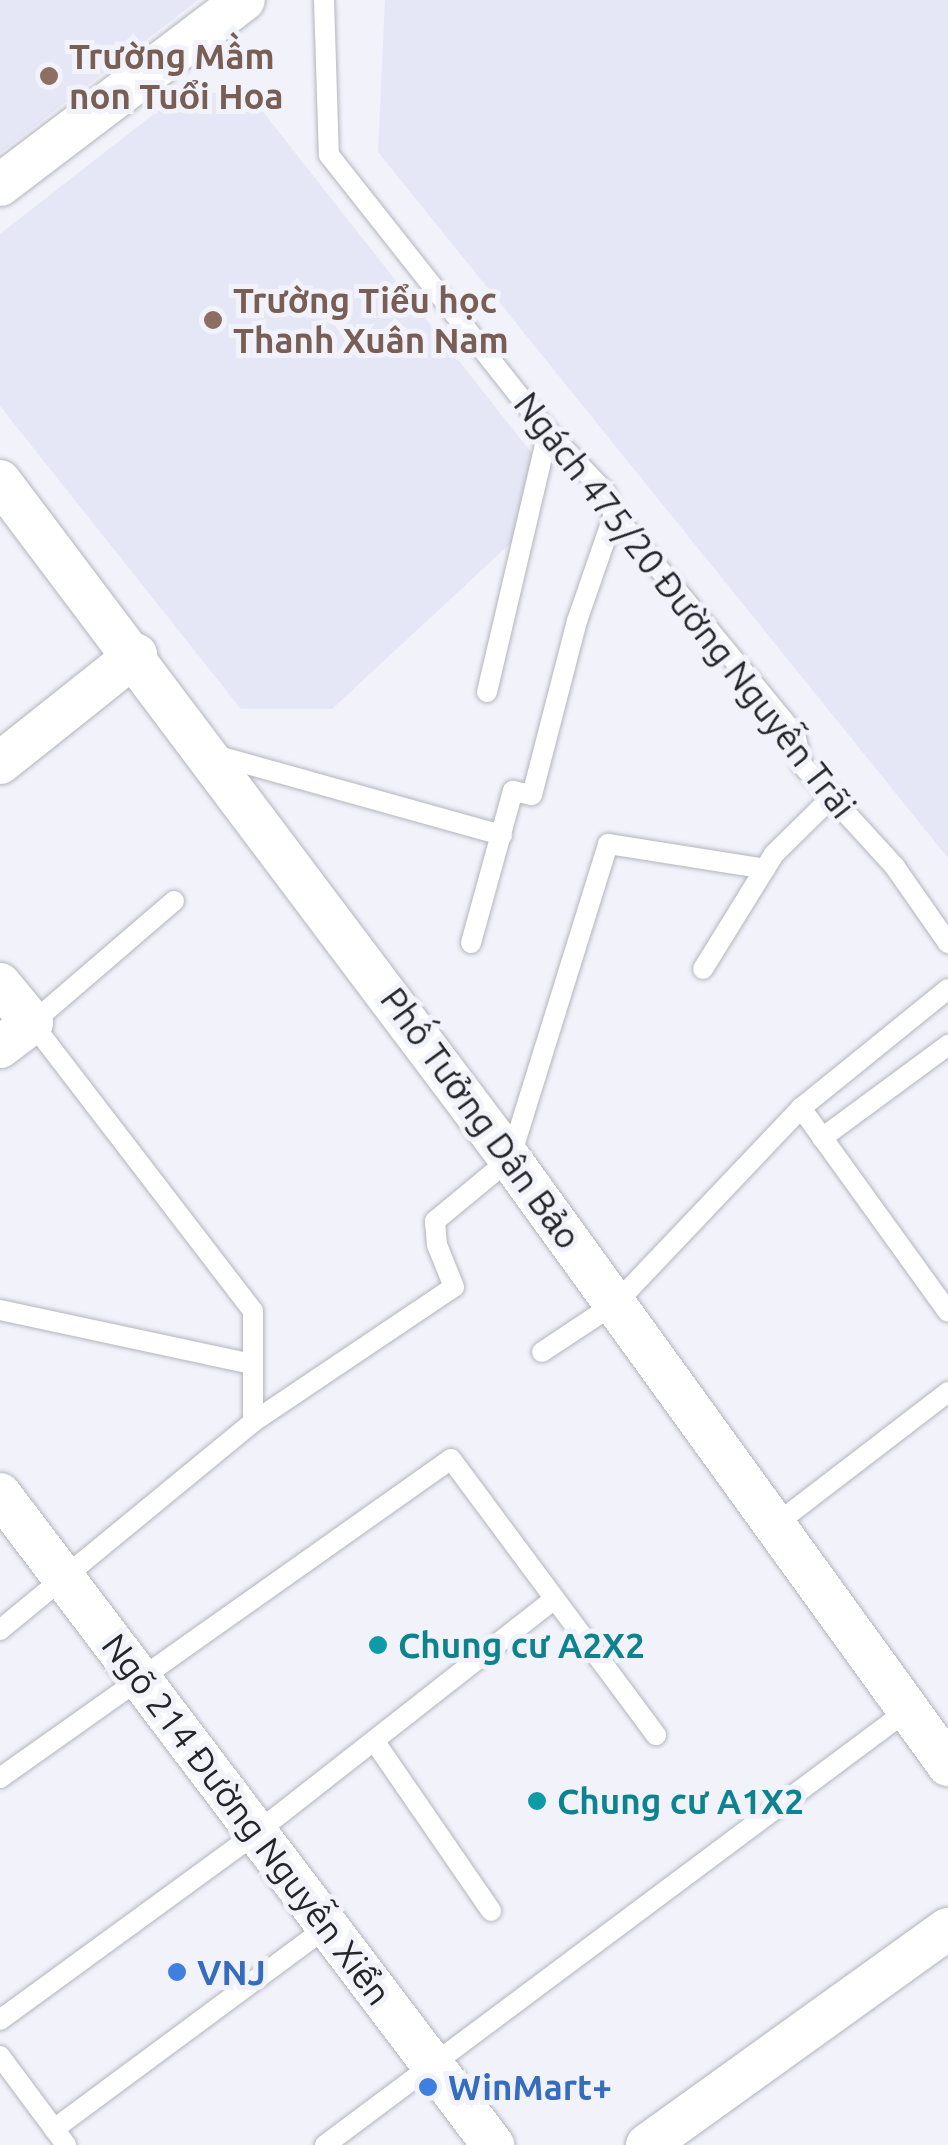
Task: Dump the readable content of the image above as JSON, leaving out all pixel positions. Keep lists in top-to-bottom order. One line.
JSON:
{"streets":{"street":["Phố Tưởng Dân Bảo","Ngõ 214 Đường Nguyễn Xiển"],"lane":["Ngách 475/20 Đường Nguyễn Trãi"]},"places":["Trường Mầm non Tuổi Hoa","Trường Tiểu học Thanh Xuân Nam","Chung cư A2X2","Chung cư A1X2","VNJ","WinMart+"]}
